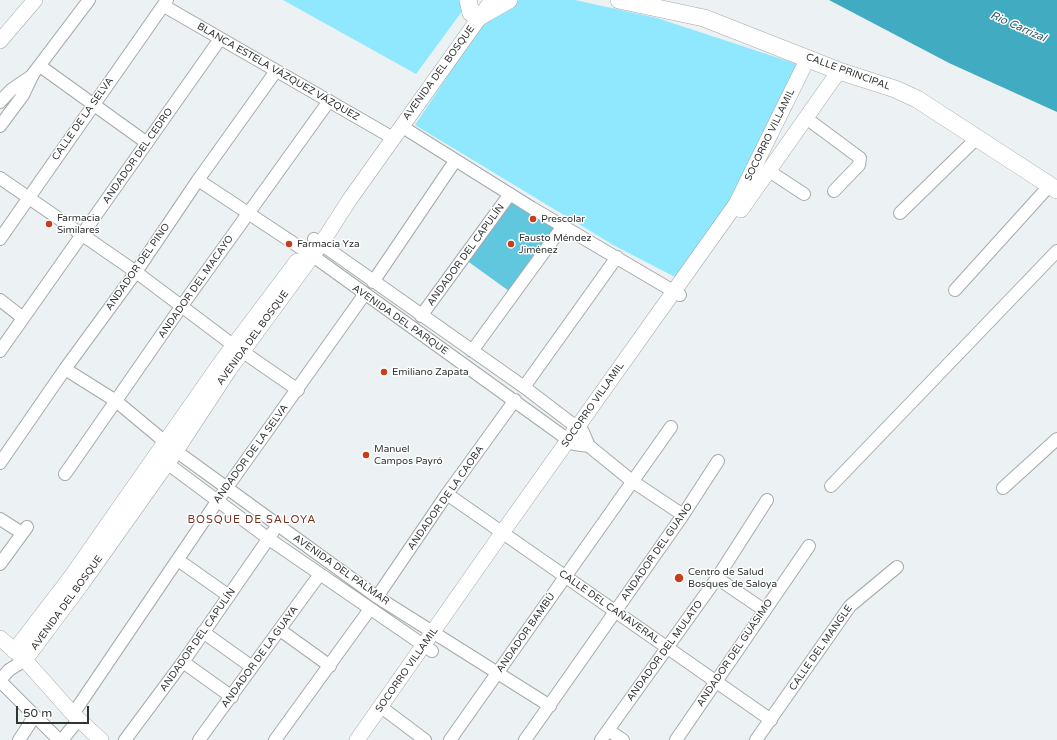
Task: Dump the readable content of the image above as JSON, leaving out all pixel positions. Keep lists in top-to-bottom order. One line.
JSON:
{"streets":{"main road":["CALLE PRINCIPAL"],"street":["BLANCA ESTELA VÁZQUEZ VÁZQUEZ","AVENIDA DEL BOSQUE","CALLE DE LA SELVA","SOCORRO VILLAMIL","ANDADOR DEL CEDRO","ANDADOR DEL CAPULÍN","ANDADOR DEL PINO","ANDADOR DEL MACAYO","AVENIDA DEL PARQUE","ANDADOR DE LA SELVA","ANDADOR DE LA CAOBA","ANDADOR DEL GUANO","AVENIDA DEL PALMAR","CALLE DEL CAÑAVERAL","ANDADOR BAMBÚ","CALLE DEL MANGLE","ANDADOR DEL MULATO","ANDADOR DEL GUÁSIMO","ANDADOR DE LA GUAYA"]},"crossings":[["BLANCA ESTELA VÁZQUEZ VÁZQUEZ","AVENIDA DEL BOSQUE"],["BLANCA ESTELA VÁZQUEZ VÁZQUEZ","CALLE DE LA SELVA"],["BLANCA ESTELA VÁZQUEZ VÁZQUEZ","SOCORRO VILLAMIL"],["BLANCA ESTELA VÁZQUEZ VÁZQUEZ","ANDADOR DEL CEDRO"],["BLANCA ESTELA VÁZQUEZ VÁZQUEZ","ANDADOR DEL CAPULÍN"],["BLANCA ESTELA VÁZQUEZ VÁZQUEZ","ANDADOR DEL PINO"],["BLANCA ESTELA VÁZQUEZ VÁZQUEZ","ANDADOR DEL MACAYO"],["CALLE PRINCIPAL","SOCORRO VILLAMIL"],["AVENIDA DEL BOSQUE","AVENIDA DEL PARQUE"],["AVENIDA DEL BOSQUE","AVENIDA DEL PALMAR"],["SOCORRO VILLAMIL","AVENIDA DEL PARQUE"],["SOCORRO VILLAMIL","AVENIDA DEL PALMAR"],["SOCORRO VILLAMIL","CALLE DEL CAÑAVERAL"],["ANDADOR DEL CAPULÍN","AVENIDA DEL PARQUE"],["ANDADOR DEL CAPULÍN","AVENIDA DEL PALMAR"],["ANDADOR DEL PINO","AVENIDA DEL PALMAR"],["ANDADOR DEL MACAYO","AVENIDA DEL PALMAR"],["AVENIDA DEL PARQUE","ANDADOR DE LA SELVA"],["AVENIDA DEL PARQUE","ANDADOR DE LA CAOBA"],["ANDADOR DE LA SELVA","AVENIDA DEL PALMAR"],["ANDADOR DE LA CAOBA","AVENIDA DEL PALMAR"],["ANDADOR DE LA CAOBA","CALLE DEL CAÑAVERAL"],["ANDADOR DEL GUANO","AVENIDA DEL PALMAR"],["ANDADOR DEL GUANO","CALLE DEL CAÑAVERAL"],["AVENIDA DEL PALMAR","ANDADOR BAMBÚ"],["AVENIDA DEL PALMAR","ANDADOR DE LA GUAYA"],["CALLE DEL CAÑAVERAL","ANDADOR BAMBÚ"],["CALLE DEL CAÑAVERAL","CALLE DEL MANGLE"],["CALLE DEL CAÑAVERAL","ANDADOR DEL MULATO"],["CALLE DEL CAÑAVERAL","ANDADOR DEL GUÁSIMO"]],"districts":["BOSQUE DE SALOYA"],"water":["Rio Carrizal"],"places":["Prescolar","Farmacia Similares","Farmacia Yza","Fausto Méndez Jiménez","Emiliano Zapata","Manuel Campos Payró","Centro de Salud Bosques de Saloya"],"scale_bar":"50 m"}
